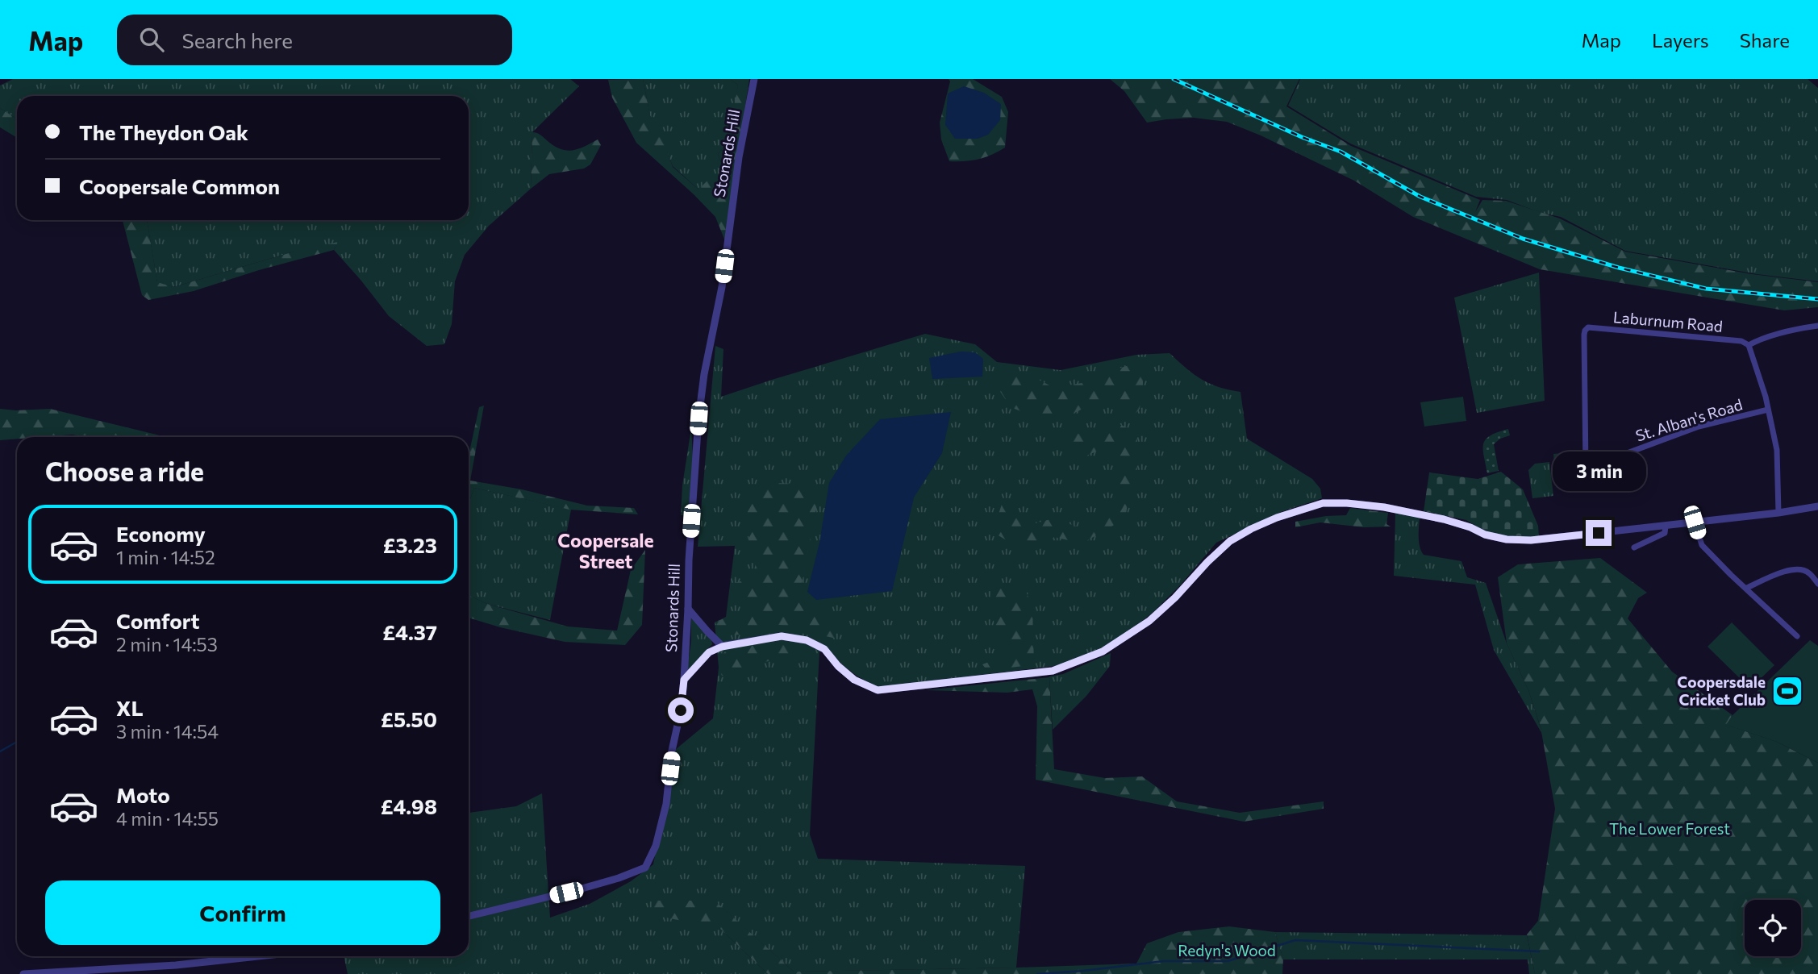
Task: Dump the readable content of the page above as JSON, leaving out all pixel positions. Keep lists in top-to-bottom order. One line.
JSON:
{"streets":{"street":["Stonards Hill","Laburnum Road","St. Alban's Road"]},"crossings":[["Laburnum Road","St. Alban's Road"]],"districts":["Coopersale Street"],"parks":["The Lower Forest","Redyn's Wood"],"places":{"sports":["Coopersdale Cricket Club"]},"page":{"header":"Map","search":"Search here","nav":["Map","Layers","Share"],"banner":["The Theydon Oak","Coopersale Common"],"heading":"Choose a ride","bubble":"3 min","list":[{"name":"Economy","note":"1 min · 14:52","value":"£3.23"},{"name":"Comfort","note":"2 min · 14:53","value":"£4.37"},{"name":"XL","note":"3 min · 14:54","value":"£5.50"},{"name":"Moto","note":"4 min · 14:55","value":"£4.98"}],"buttons":"Confirm"}}
